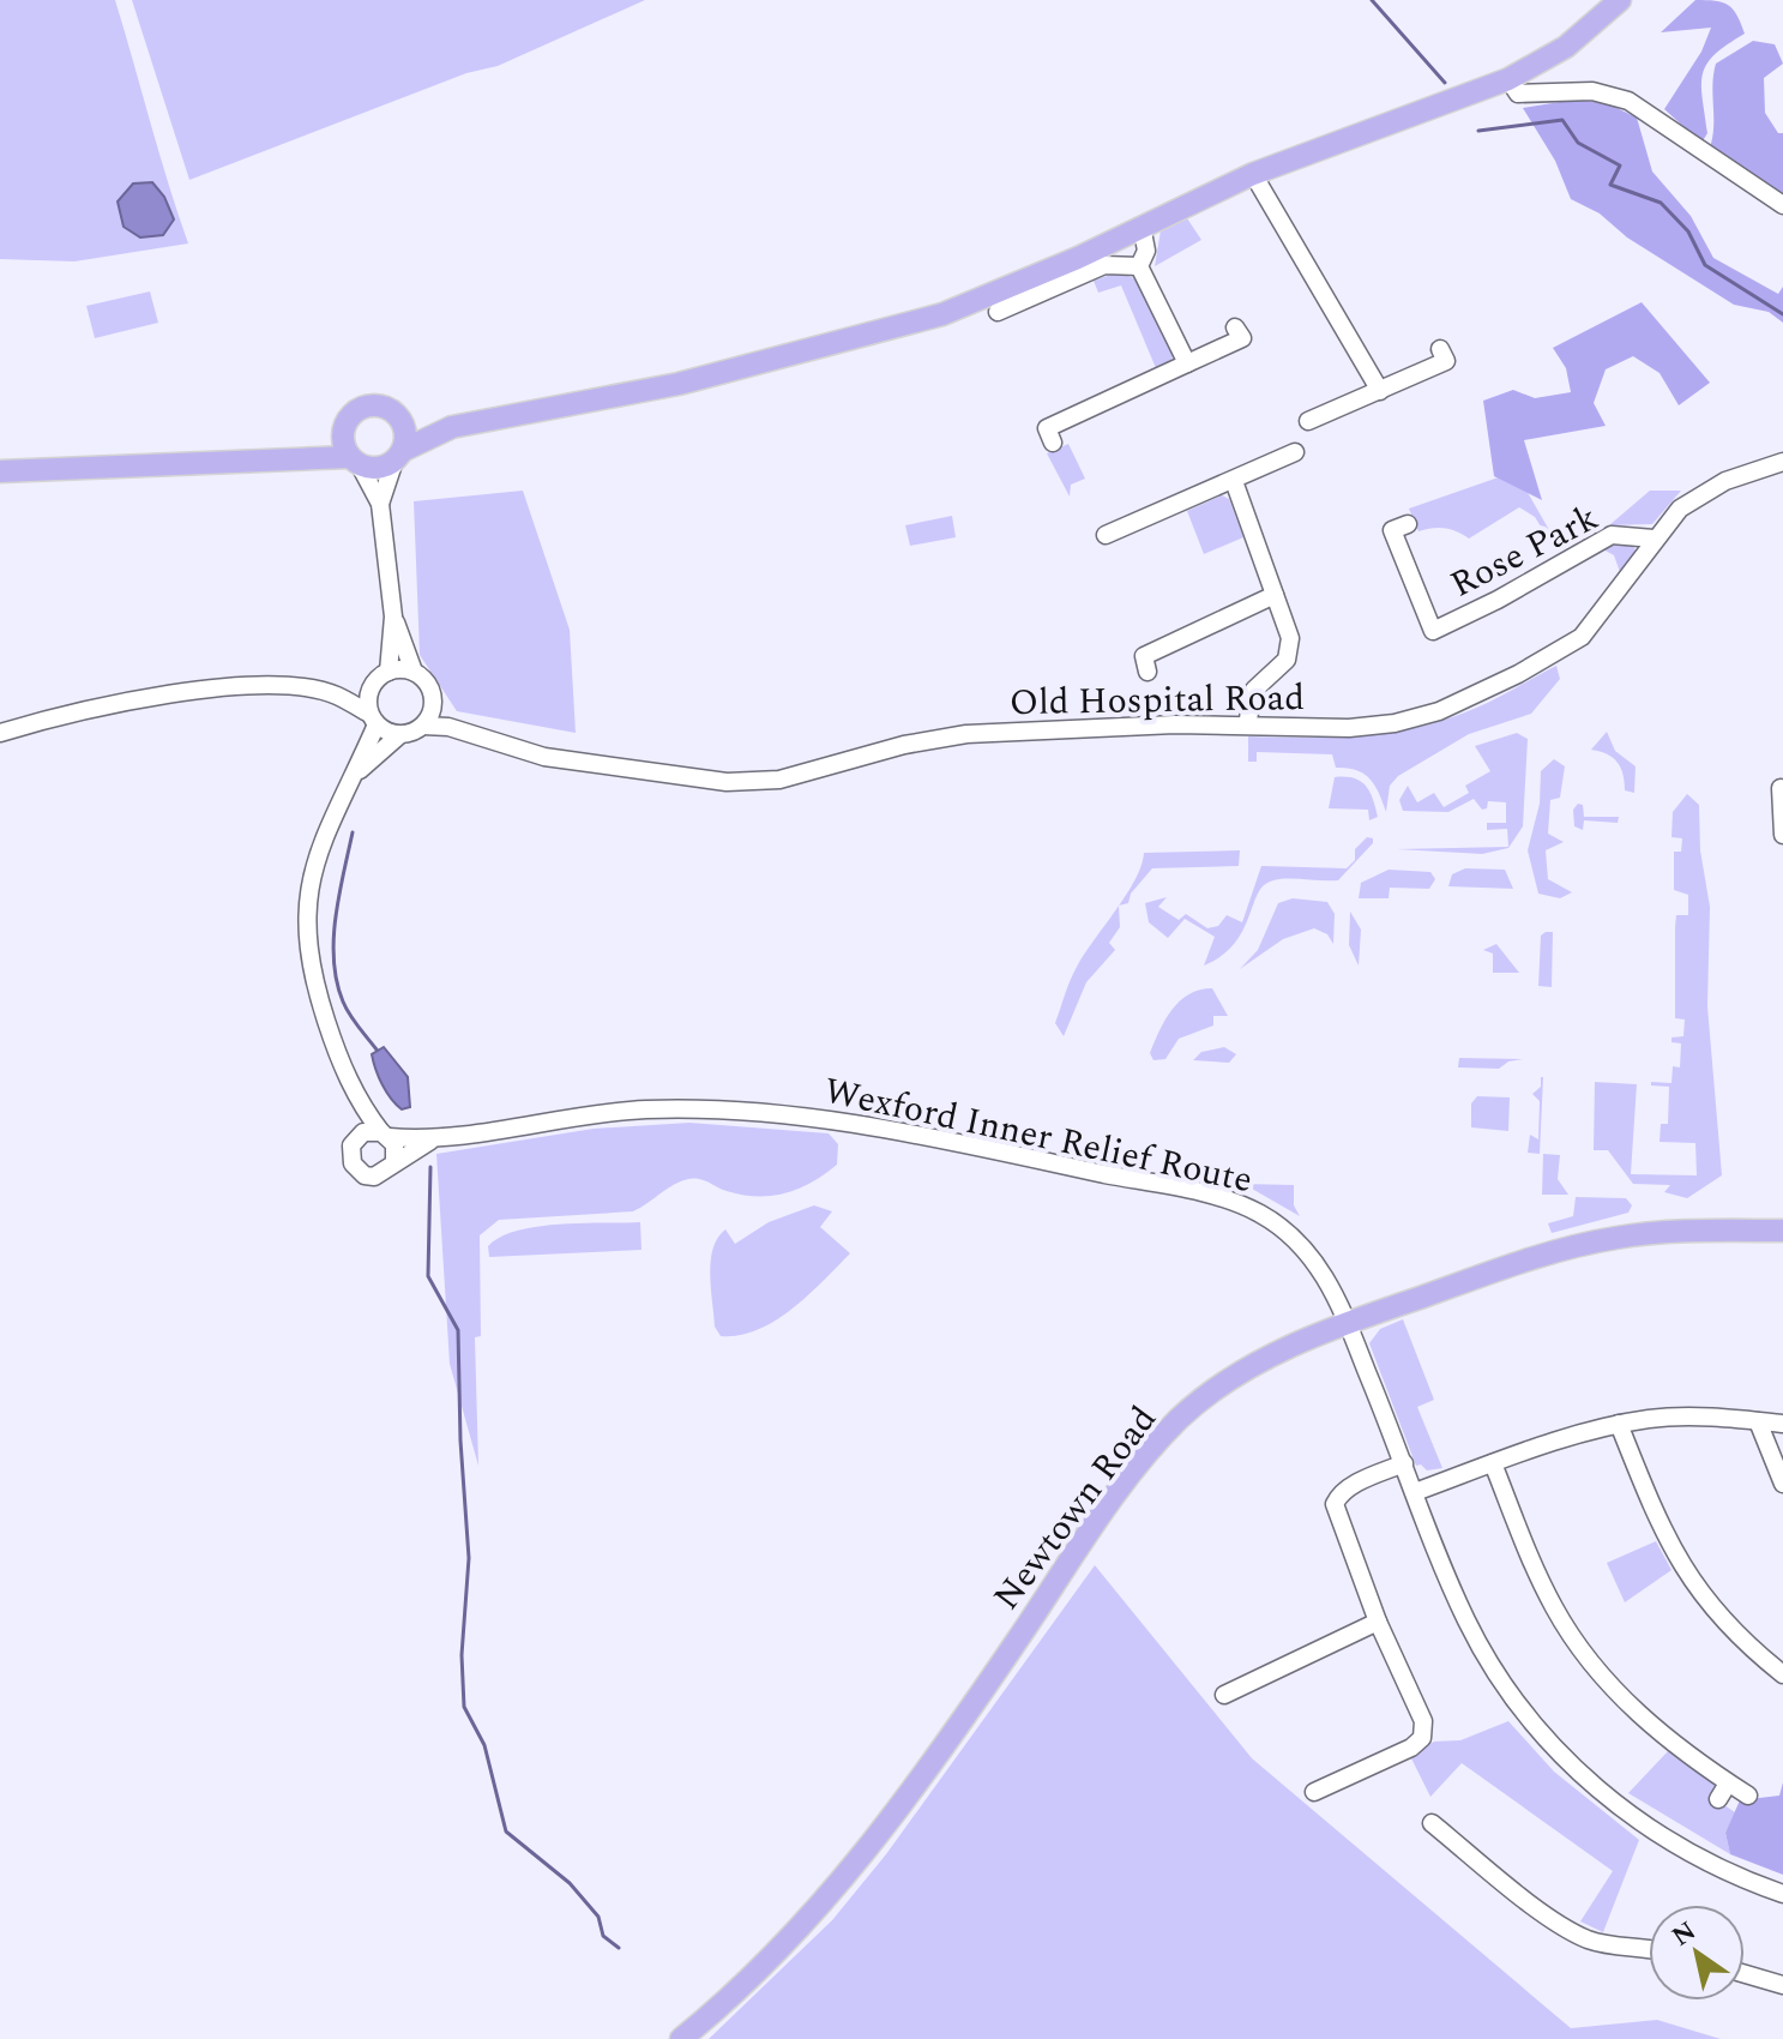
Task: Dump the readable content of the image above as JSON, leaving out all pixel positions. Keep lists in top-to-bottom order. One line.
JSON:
{"streets":{"main road":["Newtown Road"],"street":["Rose Park","Old Hospital Road","Wexford Inner Relief Route"]},"crossings":[["Rose Park","Old Hospital Road"],["Wexford Inner Relief Route","Newtown Road"]],"north":"top left"}
